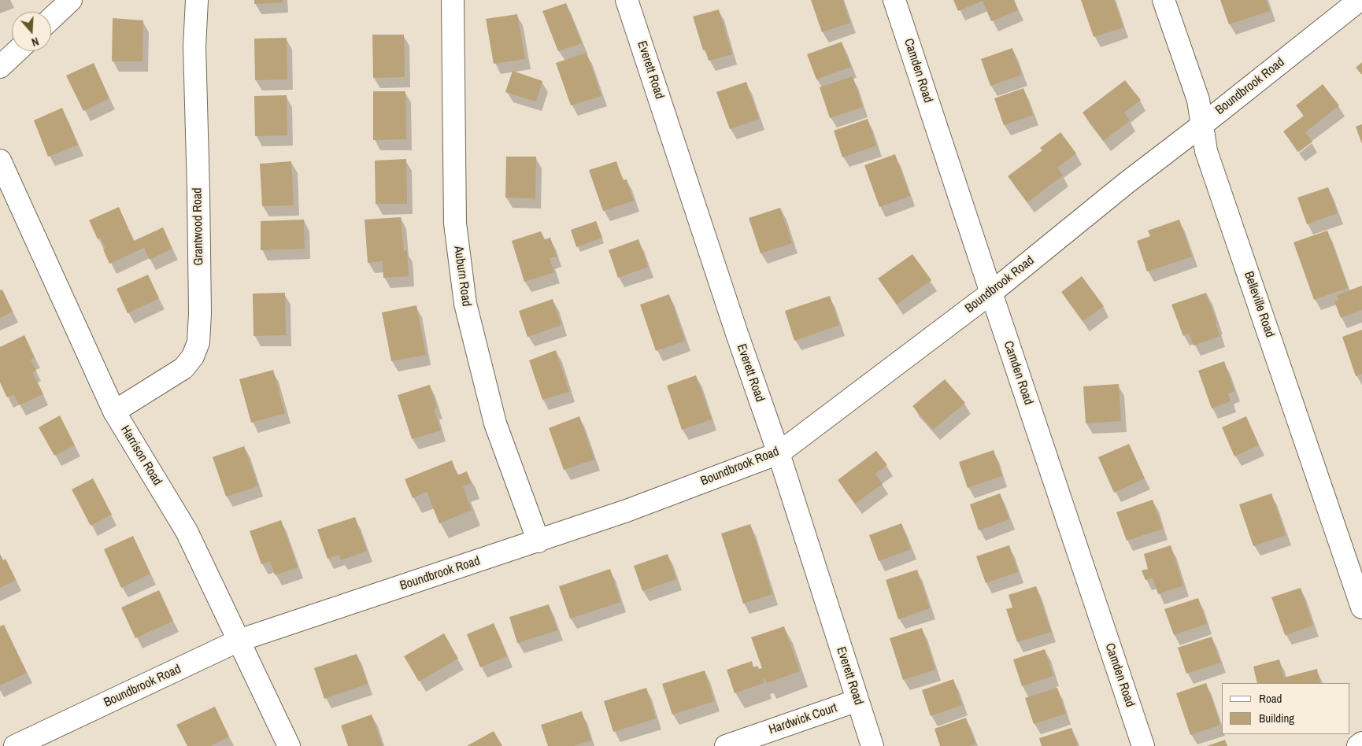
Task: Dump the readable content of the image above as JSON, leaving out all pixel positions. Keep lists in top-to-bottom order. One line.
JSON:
{"streets":{"street":["Everett Road","Camden Road","Boundbrook Road","Grantwood Road","Auburn Road","Belleville Road","Harrison Road","Hardwick Court"]},"crossings":[["Everett Road","Boundbrook Road"],["Everett Road","Hardwick Court"],["Camden Road","Boundbrook Road"],["Boundbrook Road","Auburn Road"],["Boundbrook Road","Belleville Road"],["Boundbrook Road","Harrison Road"],["Grantwood Road","Harrison Road"]],"legend":["Road","Building"],"north":"bottom"}
